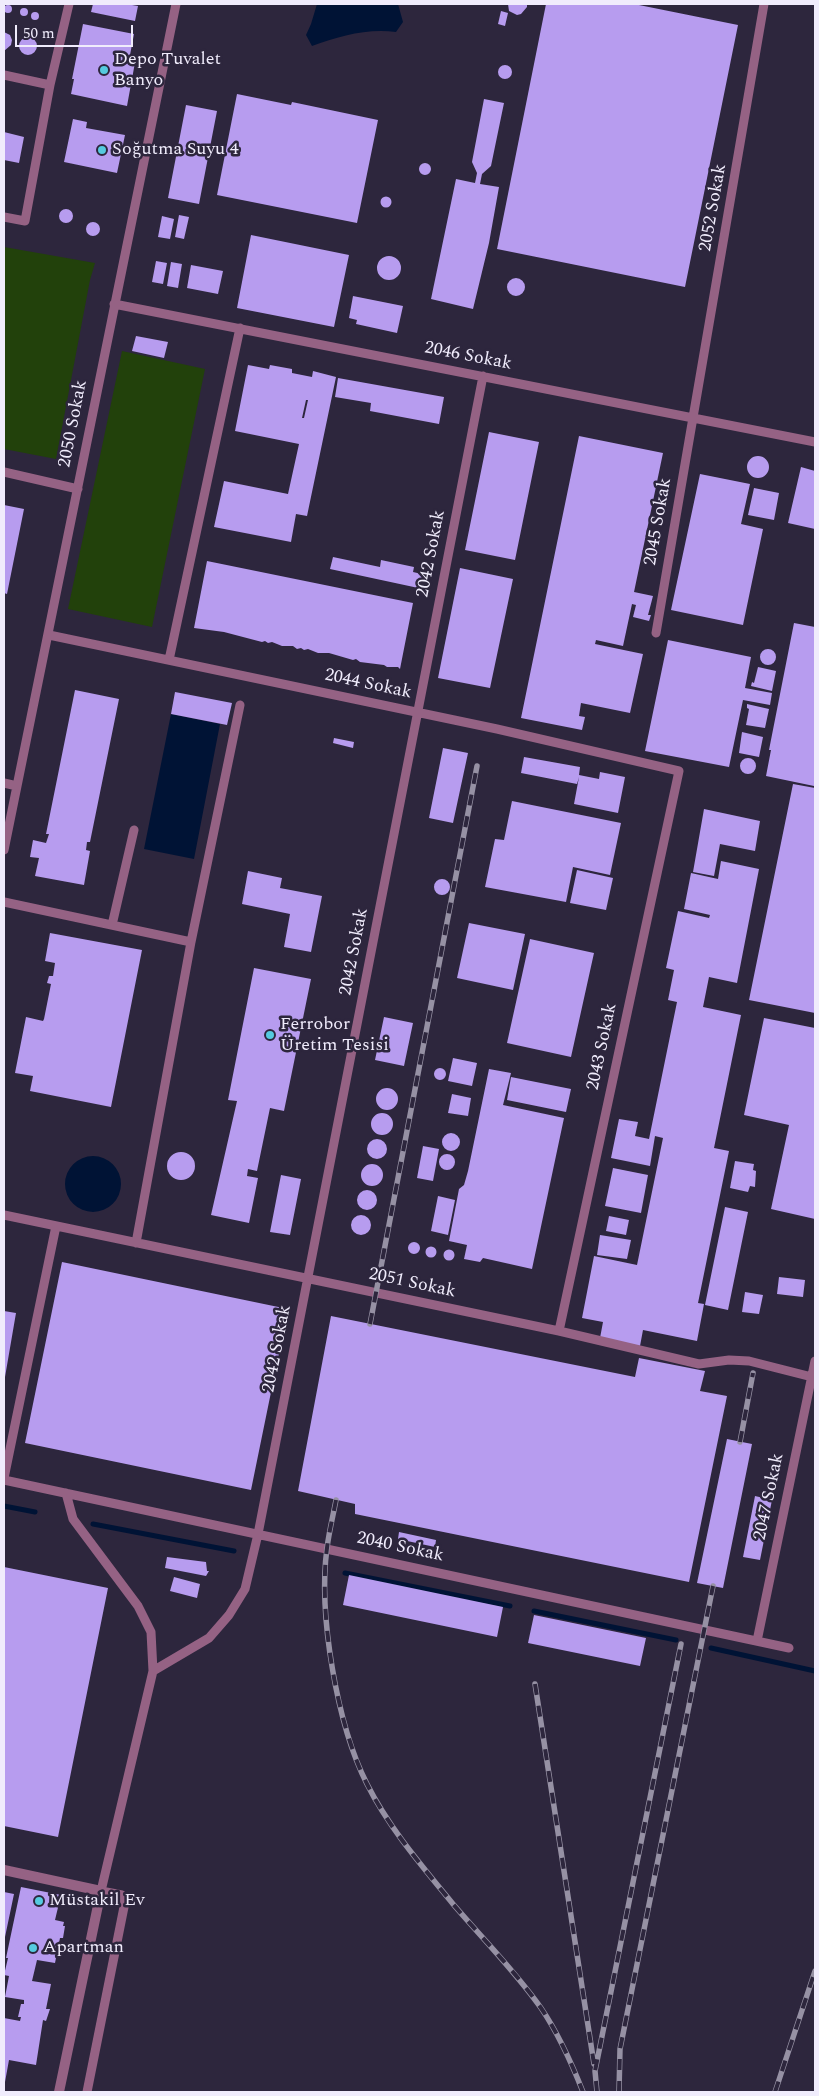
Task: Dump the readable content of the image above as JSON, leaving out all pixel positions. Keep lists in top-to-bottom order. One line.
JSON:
{"streets":{"lane":["2052 Sokak","2046 Sokak","2050 Sokak","2045 Sokak","2042 Sokak","2044 Sokak","2043 Sokak","2051 Sokak","2047 Sokak","2040 Sokak"]},"crossings":[["2052 Sokak","2046 Sokak"],["2052 Sokak","2045 Sokak"],["2046 Sokak","2050 Sokak"],["2046 Sokak","2045 Sokak"],["2046 Sokak","2042 Sokak"],["2050 Sokak","2044 Sokak"],["2042 Sokak","2044 Sokak"],["2042 Sokak","2051 Sokak"],["2042 Sokak","2040 Sokak"],["2044 Sokak","2043 Sokak"],["2043 Sokak","2051 Sokak"],["2051 Sokak","2047 Sokak"],["2047 Sokak","2040 Sokak"]],"places":["Depo Tuvalet Banyo","Soğutma Suyu 4","Ferrobor Üretim Tesisi","Müstakil Ev","Apartman"],"scale_bar":"50 m"}
